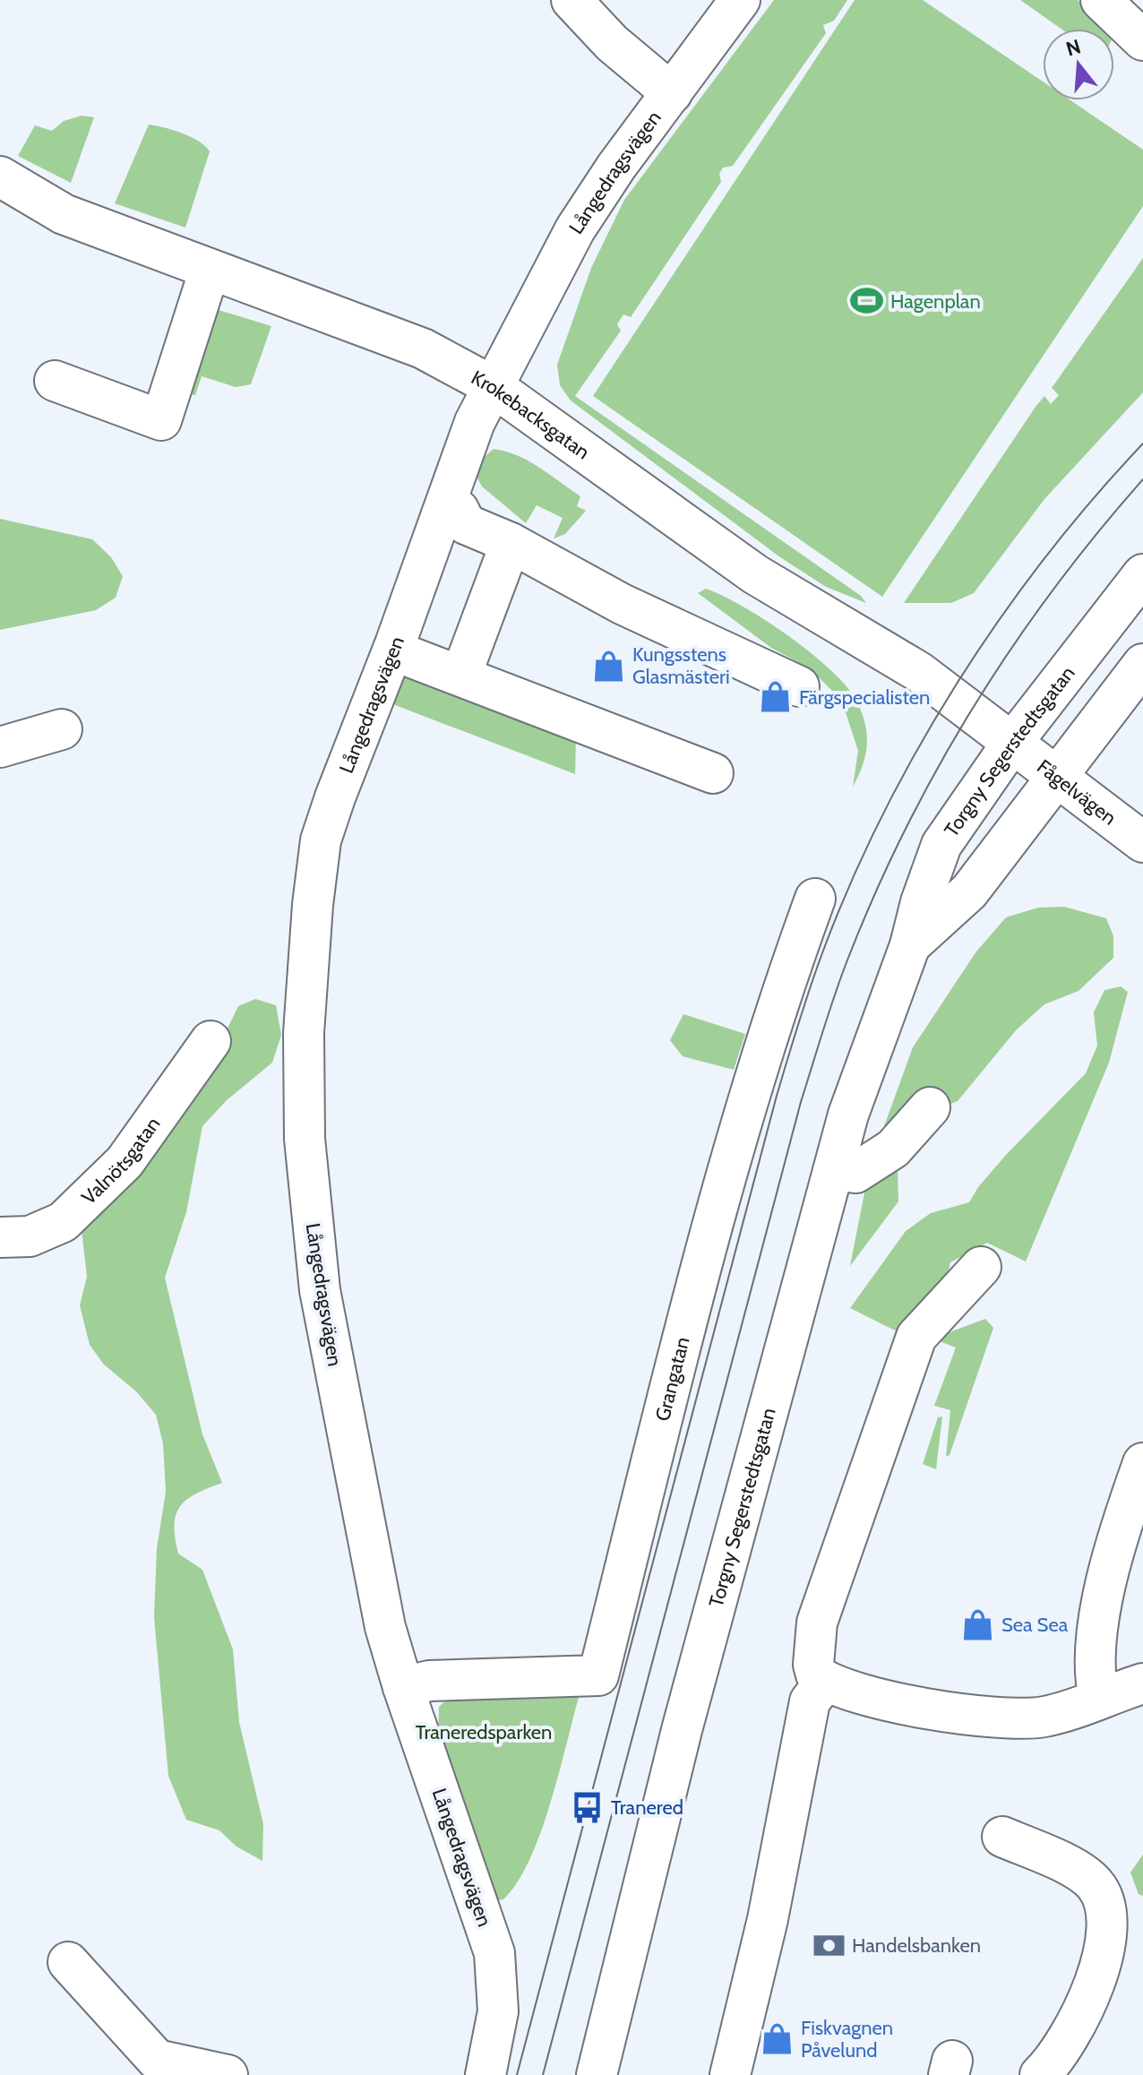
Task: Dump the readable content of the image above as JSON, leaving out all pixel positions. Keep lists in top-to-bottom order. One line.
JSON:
{"streets":{"street":["Långedragsvägen","Krokebacksgatan","Torgny Segerstedtsgatan","Fågelvägen","Valnötsgatan","Grangatan"]},"crossings":[["Långedragsvägen","Krokebacksgatan"],["Långedragsvägen","Grangatan"],["Krokebacksgatan","Torgny Segerstedtsgatan"],["Krokebacksgatan","Fågelvägen"],["Torgny Segerstedtsgatan","Fågelvägen"]],"parks":["Traneredsparken"],"places":{"sports":["Hagenplan"],"shop":["Kungsstens Glasmästeri","Färgspecialisten","Sea Sea","Fiskvagnen Påvelund"],"bus stop":["Tranered"],"bank":["Handelsbanken"]},"north":"top"}
